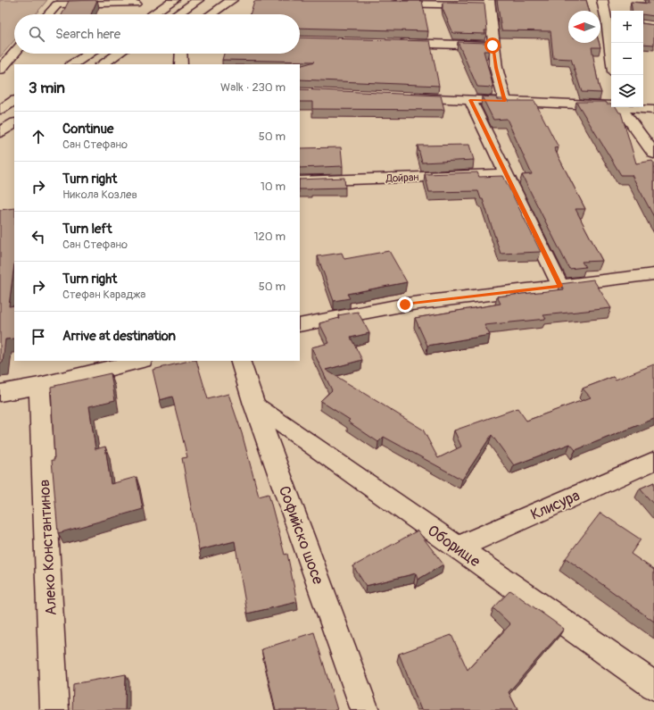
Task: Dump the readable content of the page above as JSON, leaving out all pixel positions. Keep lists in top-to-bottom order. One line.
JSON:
{"streets":{"main road":["Дойран","Клисура","Софийско шосе","Оборище","Алеко Константинов"]},"crossings":[["Клисура","Оборище"],["Софийско шосе","Оборище"]],"north":"left","page":{"map_buttons":["+","−"],"search":"Search here","heading":["3 min","Walk · 230 m"],"list":[["Continue","Сан Стефано","50 m"],["Turn right","Никола Козлев","10 m"],["Turn left","Сан Стефано","120 m"],["Turn right","Стефан Караджа","50 m"],"Arrive at destination"]}}
